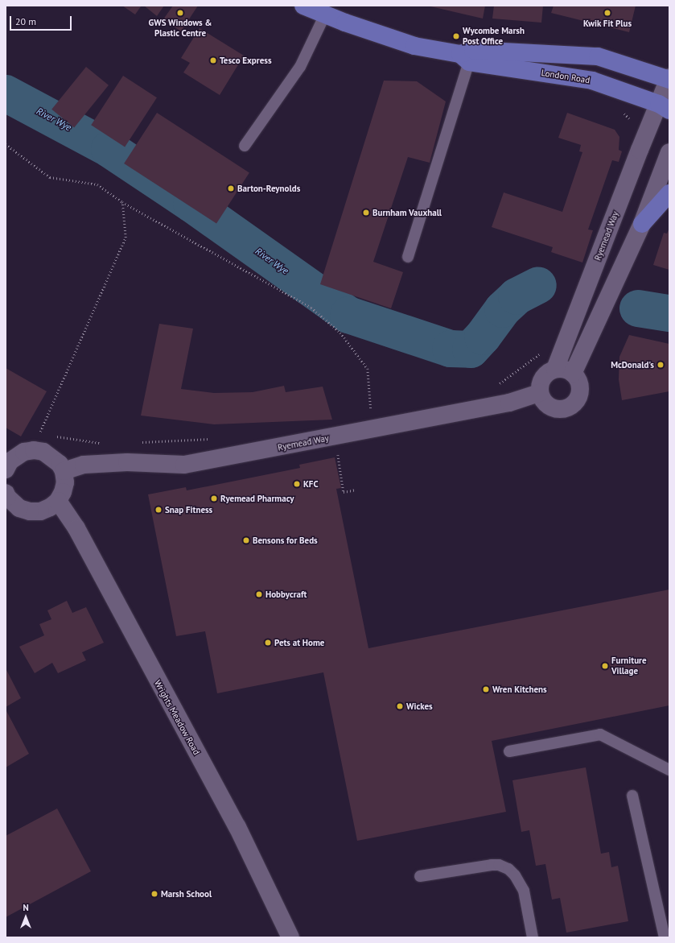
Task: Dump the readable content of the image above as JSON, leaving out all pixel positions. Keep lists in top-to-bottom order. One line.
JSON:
{"streets":{"main road":["London Road"],"street":["Ryemead Way","Wrights Meadow Road"]},"crossings":[["London Road","Ryemead Way"]],"water":["River Wye"],"places":["GWS Windows & Plastic Centre","Kwik Fit Plus","Wycombe Marsh Post Office","Tesco Express","Barton-Reynolds","Burnham Vauxhall","McDonald's","KFC","Ryemead Pharmacy","Snap Fitness","Bensons for Beds","Hobbycraft","Pets at Home","Furniture Village","Wren Kitchens","Wickes","Marsh School"],"scale_bar":"20 m","north":"top"}
